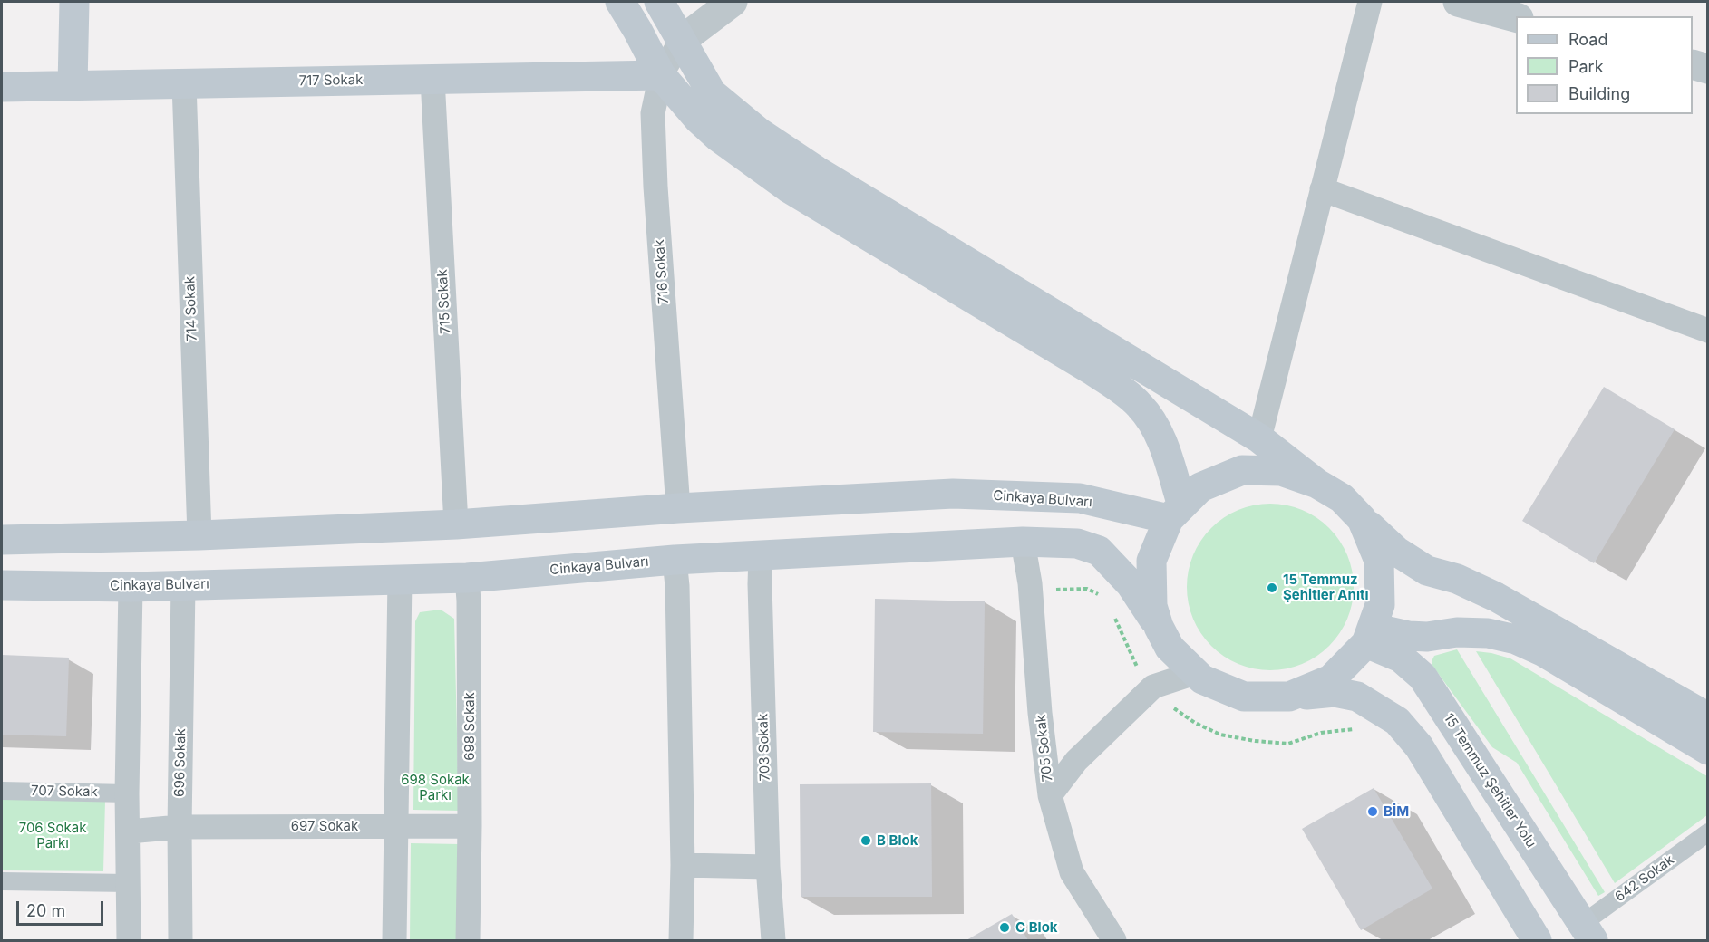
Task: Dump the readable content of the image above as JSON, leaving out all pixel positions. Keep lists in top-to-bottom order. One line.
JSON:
{"streets":{"main road":["717 Sokak","Cinkaya Bulvarı","15 Temmuz Şehitler Yolu"],"street":["716 Sokak","715 Sokak","714 Sokak","698 Sokak","703 Sokak","705 Sokak","696 Sokak","707 Sokak","697 Sokak","642 Sokak"]},"crossings":[["717 Sokak","716 Sokak"],["717 Sokak","715 Sokak"],["717 Sokak","714 Sokak"],["716 Sokak","Cinkaya Bulvarı"],["715 Sokak","Cinkaya Bulvarı"],["714 Sokak","Cinkaya Bulvarı"],["Cinkaya Bulvarı","698 Sokak"],["Cinkaya Bulvarı","703 Sokak"],["Cinkaya Bulvarı","705 Sokak"],["Cinkaya Bulvarı","696 Sokak"],["698 Sokak","697 Sokak"],["696 Sokak","697 Sokak"],["15 Temmuz Şehitler Yolu","642 Sokak"]],"parks":["698 Sokak Parkı","706 Sokak Parkı"],"places":["15 Temmuz Şehitler Anıtı","BİM","B Blok","C Blok"],"legend":["Road","Park","Building"],"scale_bar":"20 m"}
